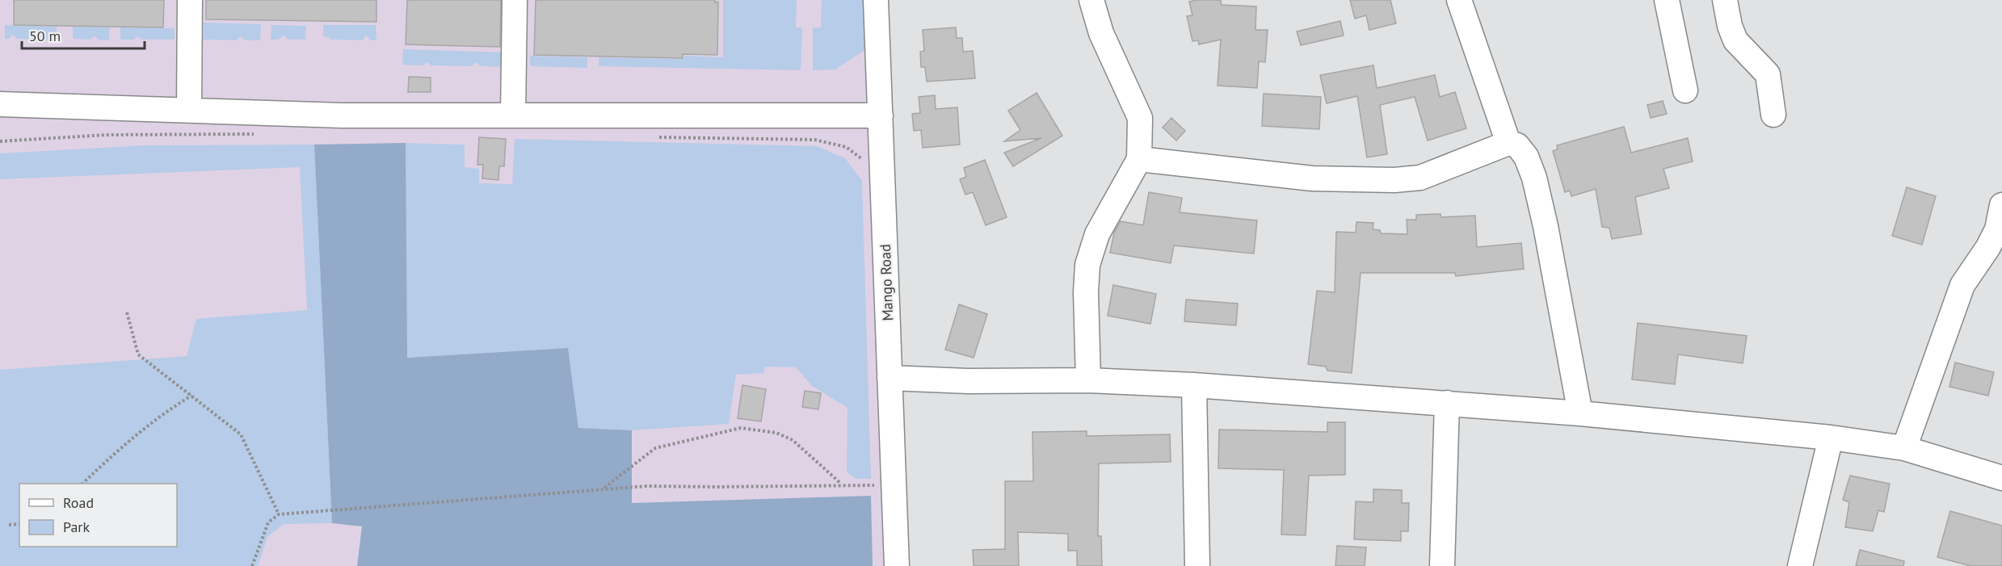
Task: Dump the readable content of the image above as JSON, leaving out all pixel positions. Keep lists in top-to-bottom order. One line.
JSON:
{"streets":{"street":["Mango Road"]},"legend":["Road","Park"],"scale_bar":"50 m"}
